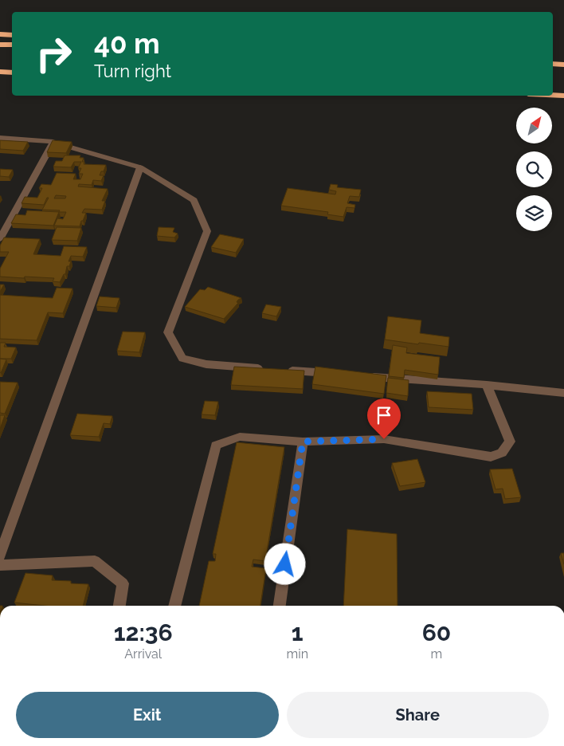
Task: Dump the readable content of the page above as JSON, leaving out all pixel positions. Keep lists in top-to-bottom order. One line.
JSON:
{"north":"top right","page":{"turn":["40 m","Turn right"],"eta":["12:36","Arrival","1","min","60","m"],"buttons":["Exit","Share"]}}
